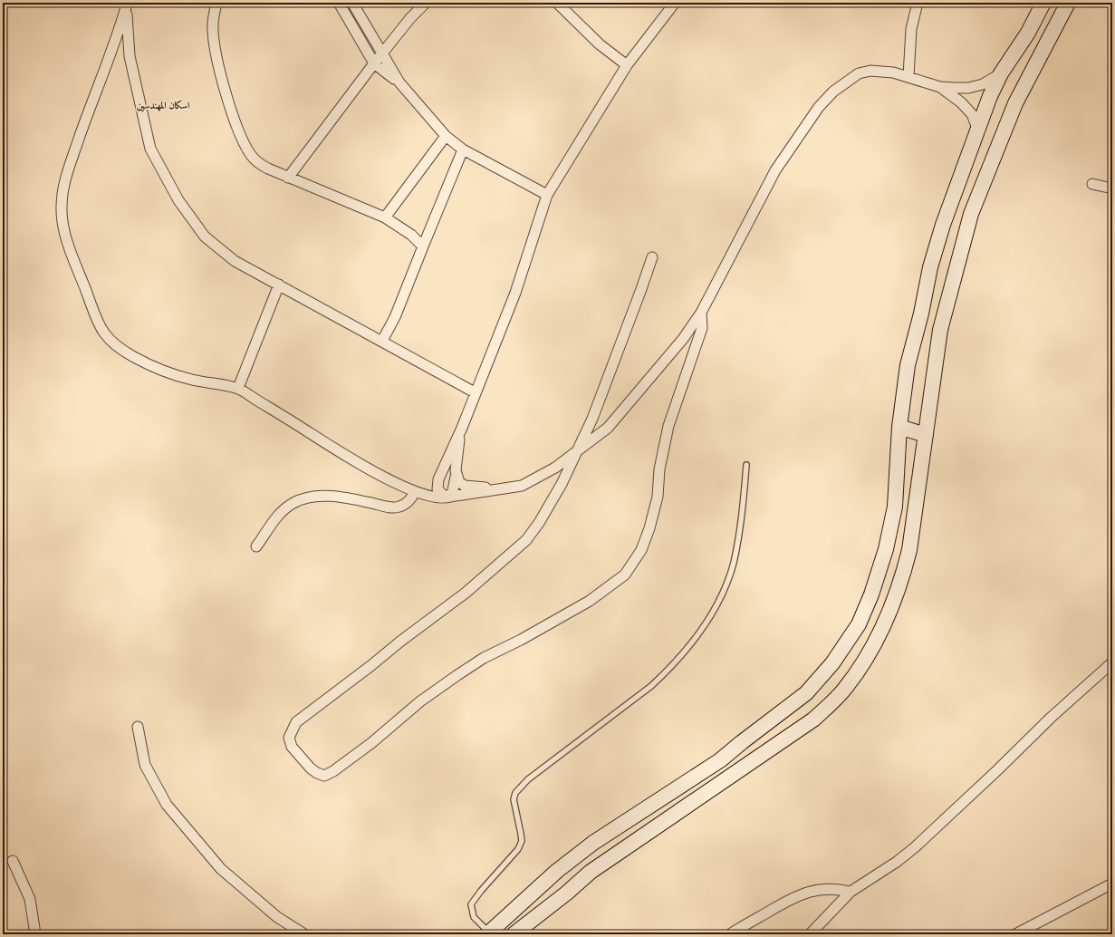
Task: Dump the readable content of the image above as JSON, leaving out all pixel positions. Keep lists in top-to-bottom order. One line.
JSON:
{"districts":["اسكان المهندسين"]}
